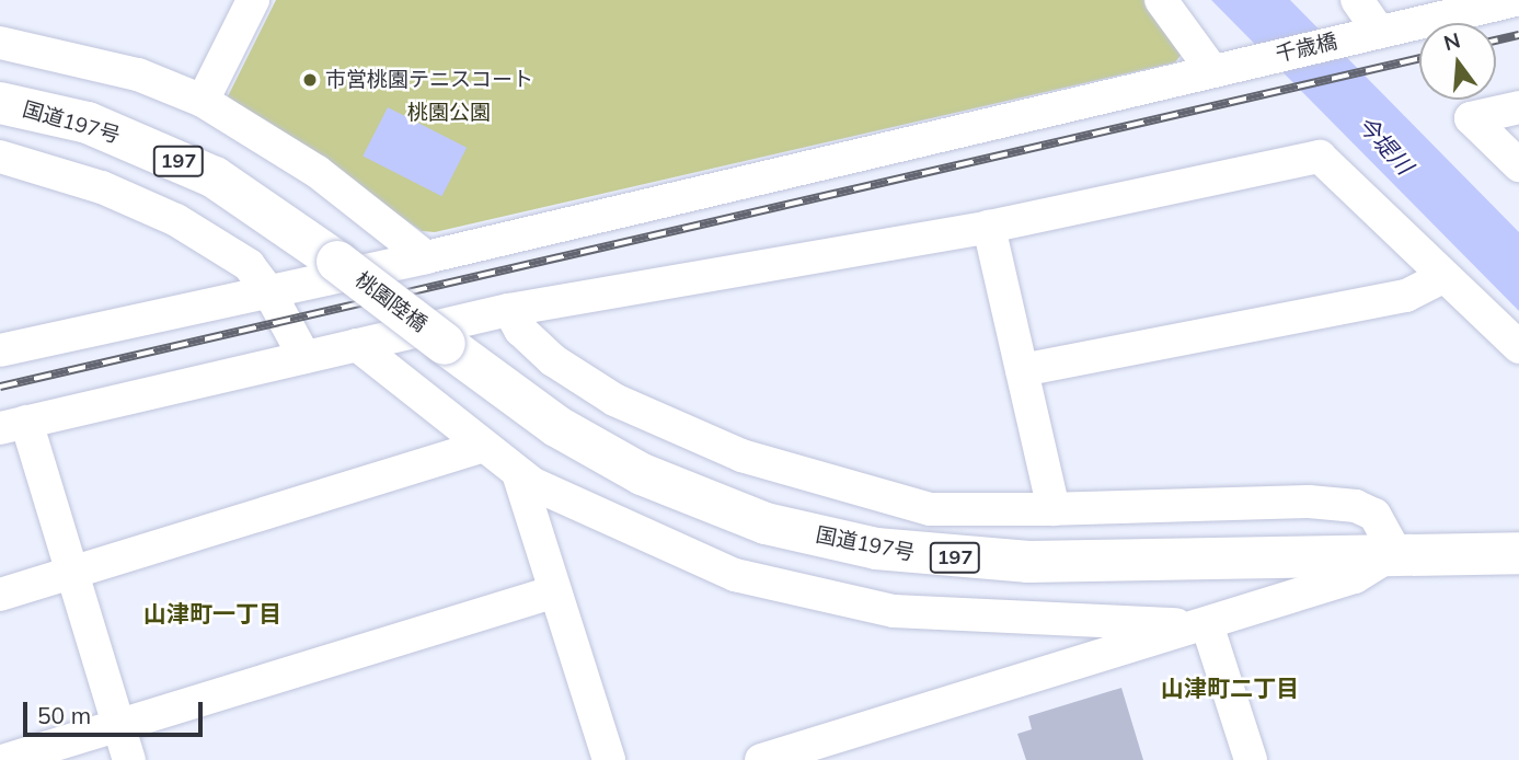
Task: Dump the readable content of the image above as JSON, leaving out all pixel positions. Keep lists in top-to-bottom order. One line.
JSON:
{"streets":{"highway":["国道197号","197","桃園陸橋"],"street":["千歳橋"]},"crossings":[["国道197号","桃園陸橋"]],"districts":["山津町一丁目","山津町二丁目"],"water":["今堤川"],"parks":["桃園公園"],"places":["市営桃園テニスコート"],"scale_bar":"50 m","north":"top"}
